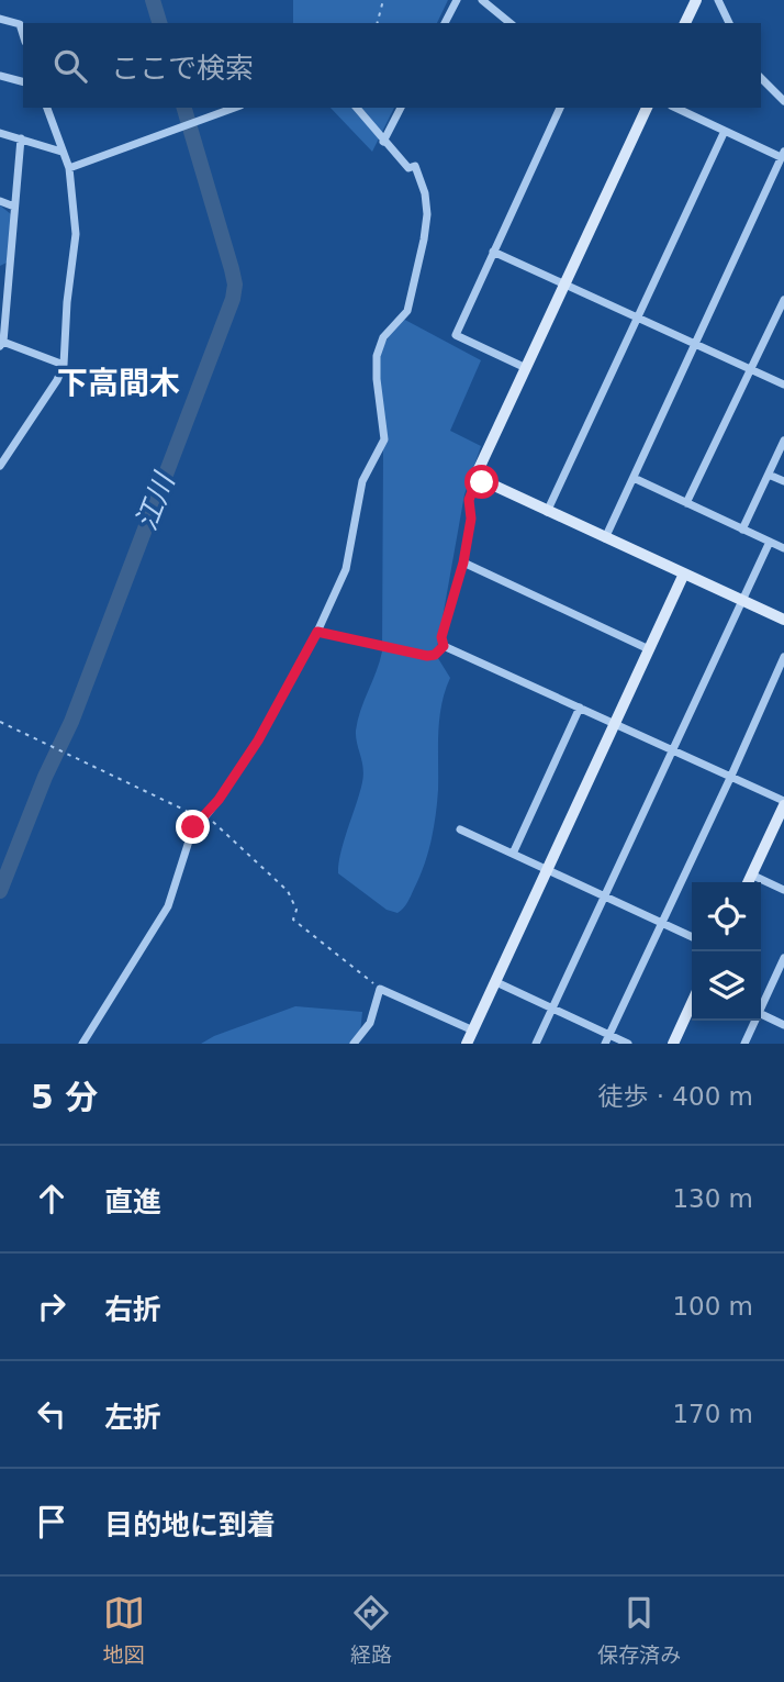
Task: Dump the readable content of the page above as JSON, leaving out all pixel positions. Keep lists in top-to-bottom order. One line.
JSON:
{"districts":["下高間木"],"water":["江川"],"page":{"search":"ここで検索","heading":["5 分","徒歩 · 400 m"],"list":[["直進","130 m"],["右折","100 m"],["左折","170 m"],"目的地に到着"],"nav":["地図","経路","保存済み"]}}
